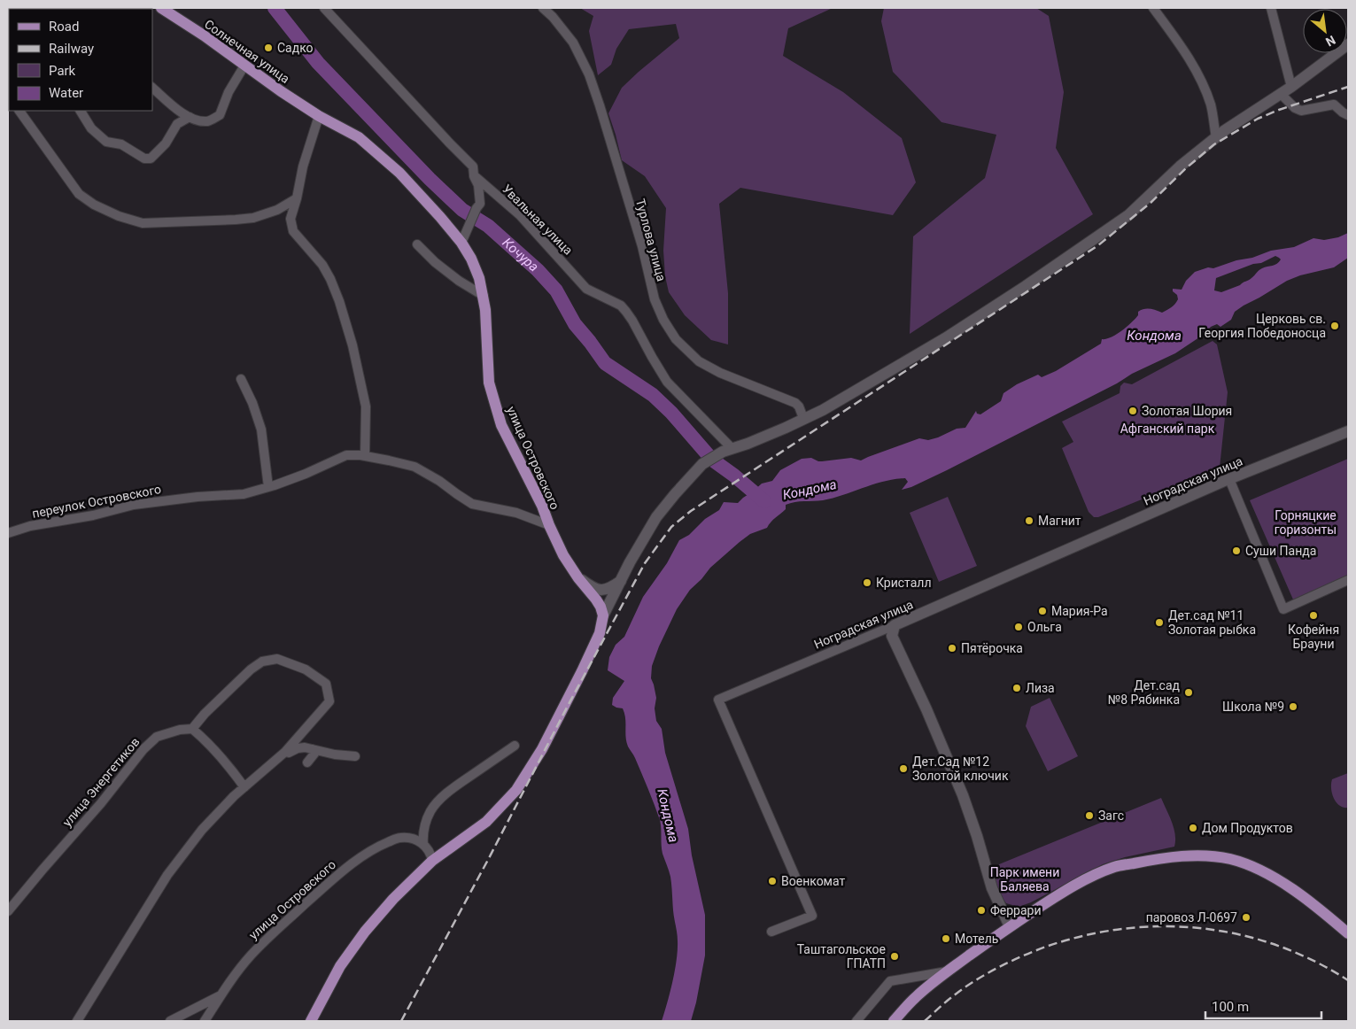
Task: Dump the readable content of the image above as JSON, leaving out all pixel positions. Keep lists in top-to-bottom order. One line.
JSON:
{"streets":{"main road":["Солнечная улица","улица Островского"],"street":["Увальная улица","Турлова улица","Ноградская улица","переулок Островского","улица Энергетиков"]},"crossings":[["Солнечная улица","улица Островского"],["улица Островского","переулок Островского"]],"water":["Кочура","Кондома"],"parks":["Афганский парк","Горняцкие горизонты","Парк имени Баляева"],"places":["Садко","Церковь св. Георгия Победоносца","Золотая Шория","Магнит","Суши Панда","Кристалл","Мария-Ра","Кофейня Брауни","Дет.сад №11 Золотая рыбка","Ольга","Пятёрочка","Лиза","Дет.сад №8 Рябинка","Школа №9","Дет.Сад №12 Золотой ключик","Загс","Дом Продуктов","Военкомат","Феррари","паровоз Л-0697","Мотель","Таштагольское ГПАТП"],"legend":["Road","Railway","Park","Water"],"scale_bar":"100 m","north":"bottom right"}
